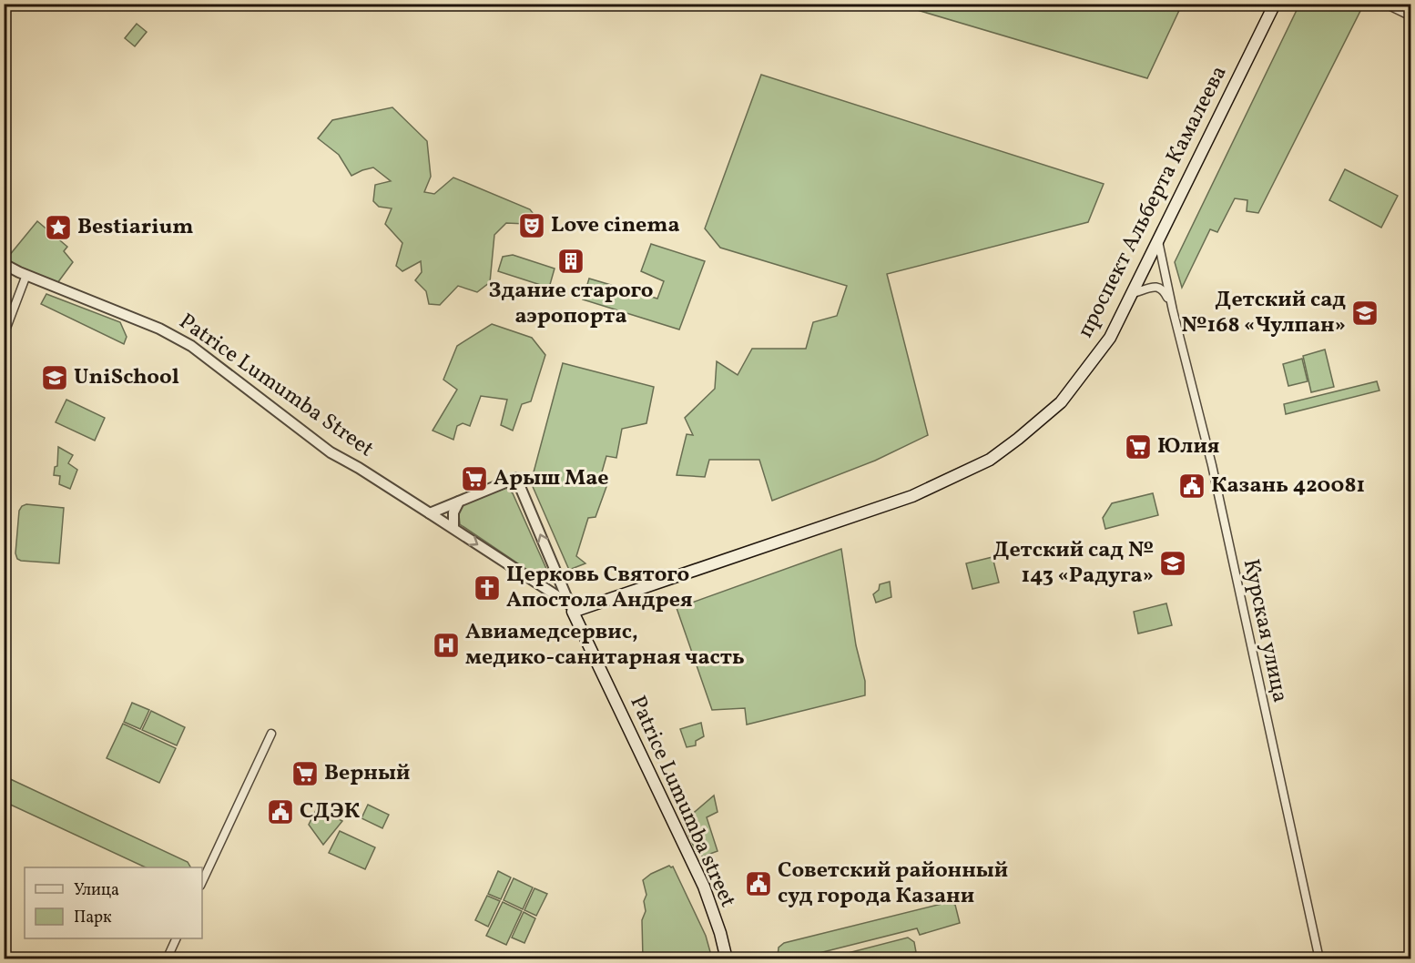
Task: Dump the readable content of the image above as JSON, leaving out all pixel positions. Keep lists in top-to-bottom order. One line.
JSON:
{"streets":{"main road":["проспект Альберта Камалеева","Patrice Lumumba street"],"street":["Patrice Lumumba Street","Курская улица"]},"crossings":[["проспект Альберта Камалеева","Patrice Lumumba Street"],["проспект Альберта Камалеева","Курская улица"],["проспект Альберта Камалеева","Patrice Lumumba street"],["Patrice Lumumba Street","Patrice Lumumba street"]],"places":{"theatre":["Love cinema"],"place":["Bestiarium"],"building":["Здание старого аэропорта"],"school or university":["Детский сад №168 «Чулпан»","UniSchool","Детский сад № 143 «Радуга»"],"supermarket":["Юлия","Арыш Мае","Верный"],"public building":["Казань 420081","СДЭК","Советский районный суд города Казани"],"church":["Церковь Святого Апостола Андрея"],"hospital":["Авиамедсервис, медико-санитарная часть"]},"legend":["Улица","Парк"]}
